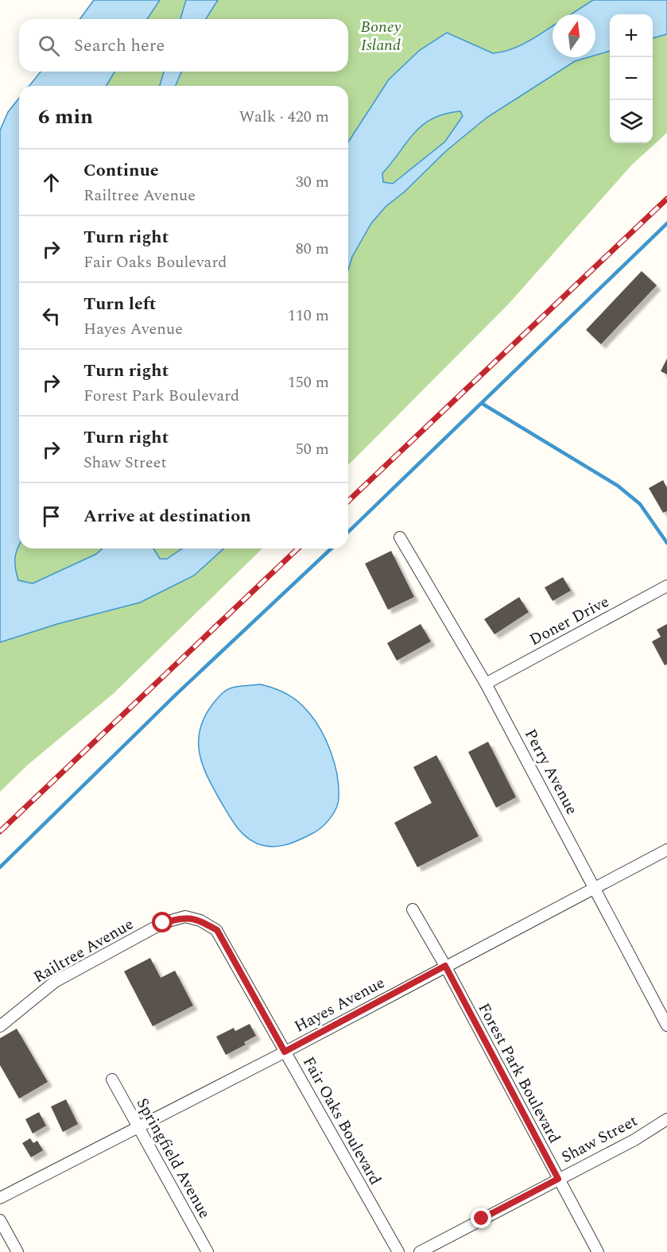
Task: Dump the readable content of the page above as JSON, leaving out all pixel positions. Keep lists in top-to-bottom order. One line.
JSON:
{"streets":{"street":["Doner Drive","Perry Avenue","Railtree Avenue","Hayes Avenue","Forest Park Boulevard","Fair Oaks Boulevard","Shaw Street","Springfield Avenue"]},"crossings":[["Doner Drive","Perry Avenue"],["Perry Avenue","Hayes Avenue"],["Railtree Avenue","Fair Oaks Boulevard"],["Hayes Avenue","Forest Park Boulevard"],["Hayes Avenue","Fair Oaks Boulevard"],["Hayes Avenue","Springfield Avenue"],["Forest Park Boulevard","Shaw Street"]],"parks":["Boney Island"],"north":"top","page":{"map_buttons":["+","−"],"search":"Search here","heading":["6 min","Walk · 420 m"],"list":[["Continue","Railtree Avenue","30 m"],["Turn right","Fair Oaks Boulevard","80 m"],["Turn left","Hayes Avenue","110 m"],["Turn right","Forest Park Boulevard","150 m"],["Turn right","Shaw Street","50 m"],"Arrive at destination"]}}
